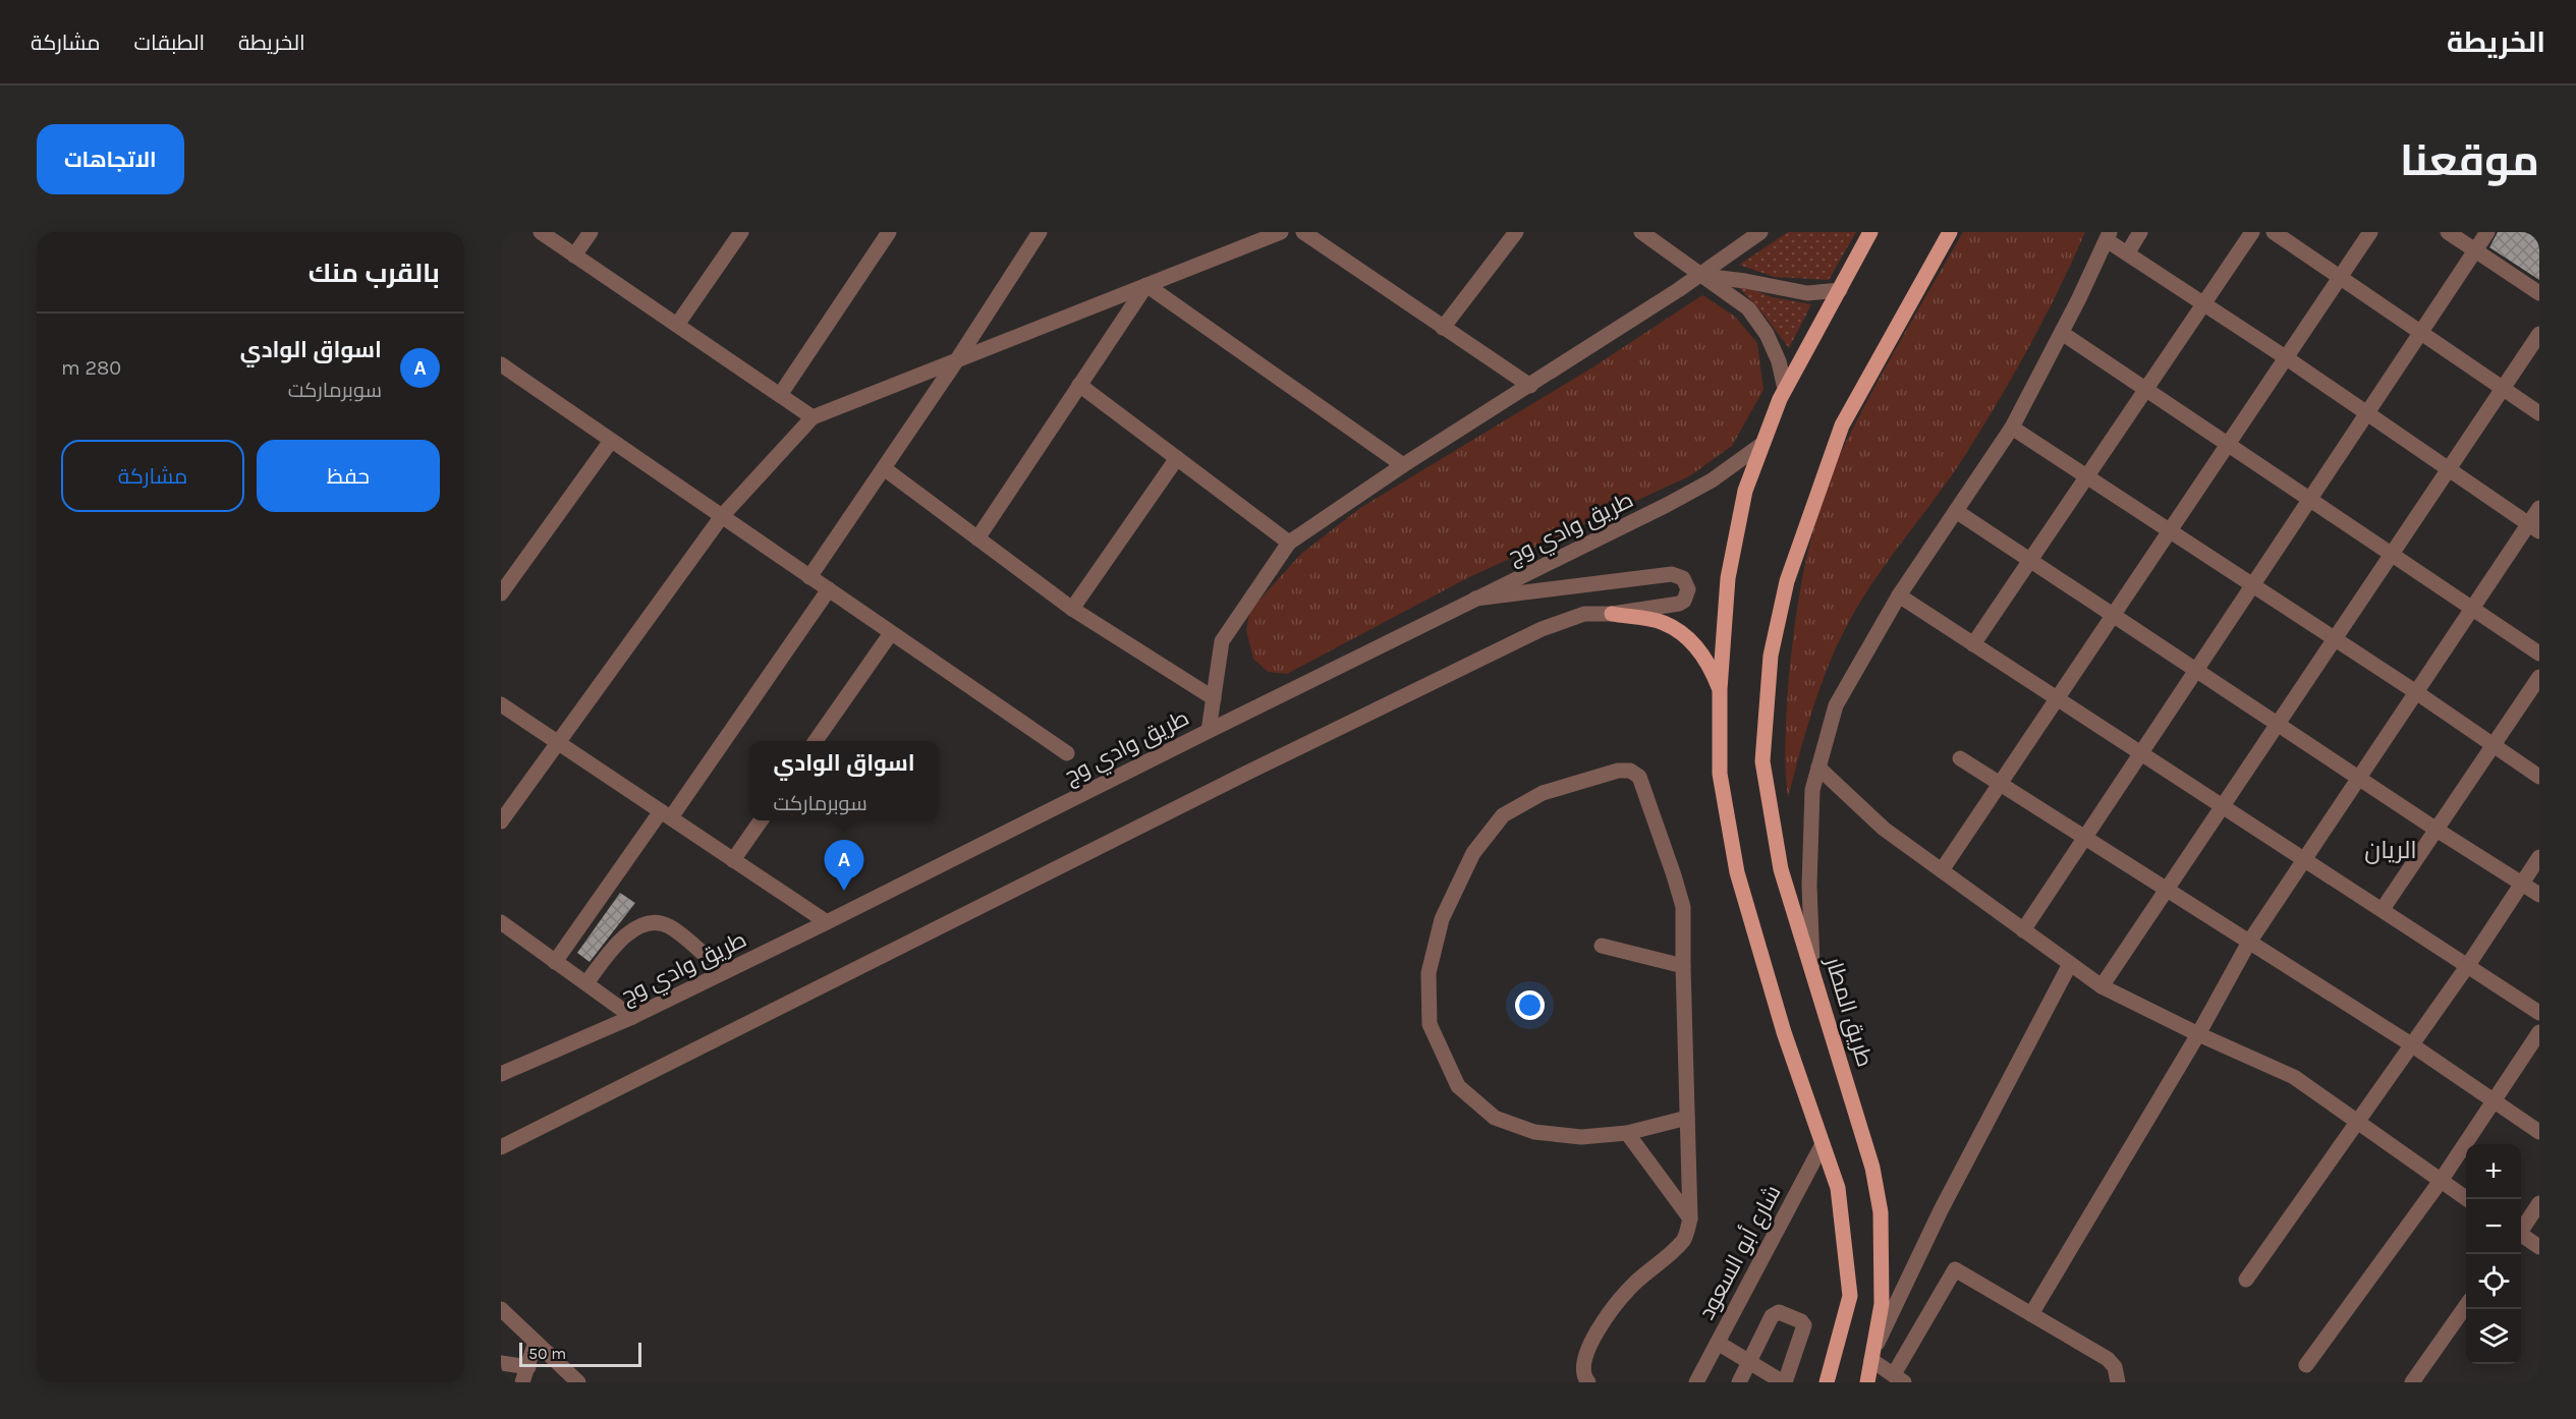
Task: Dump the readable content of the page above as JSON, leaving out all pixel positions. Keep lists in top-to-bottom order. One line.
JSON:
{"streets":{"main road":["طريق المطار"],"street":["طريق وادي وج","شارع أبو السعود"]},"districts":["الريان"],"scale_bar":"50 m","page":{"header":"الخريطة","nav":["الخريطة","الطبقات","مشاركة"],"title":"موقعنا","buttons":["الاتجاهات",["حفظ","مشاركة"]],"heading":"بالقرب منك","list":[{"mark":"A","name":"اسواق الوادي","note":"سوبرماركت","value":"280 m"}],"popup":["اسواق الوادي","سوبرماركت"],"pins":"A","map_buttons":["+","−"],"scale":"50 m"}}
